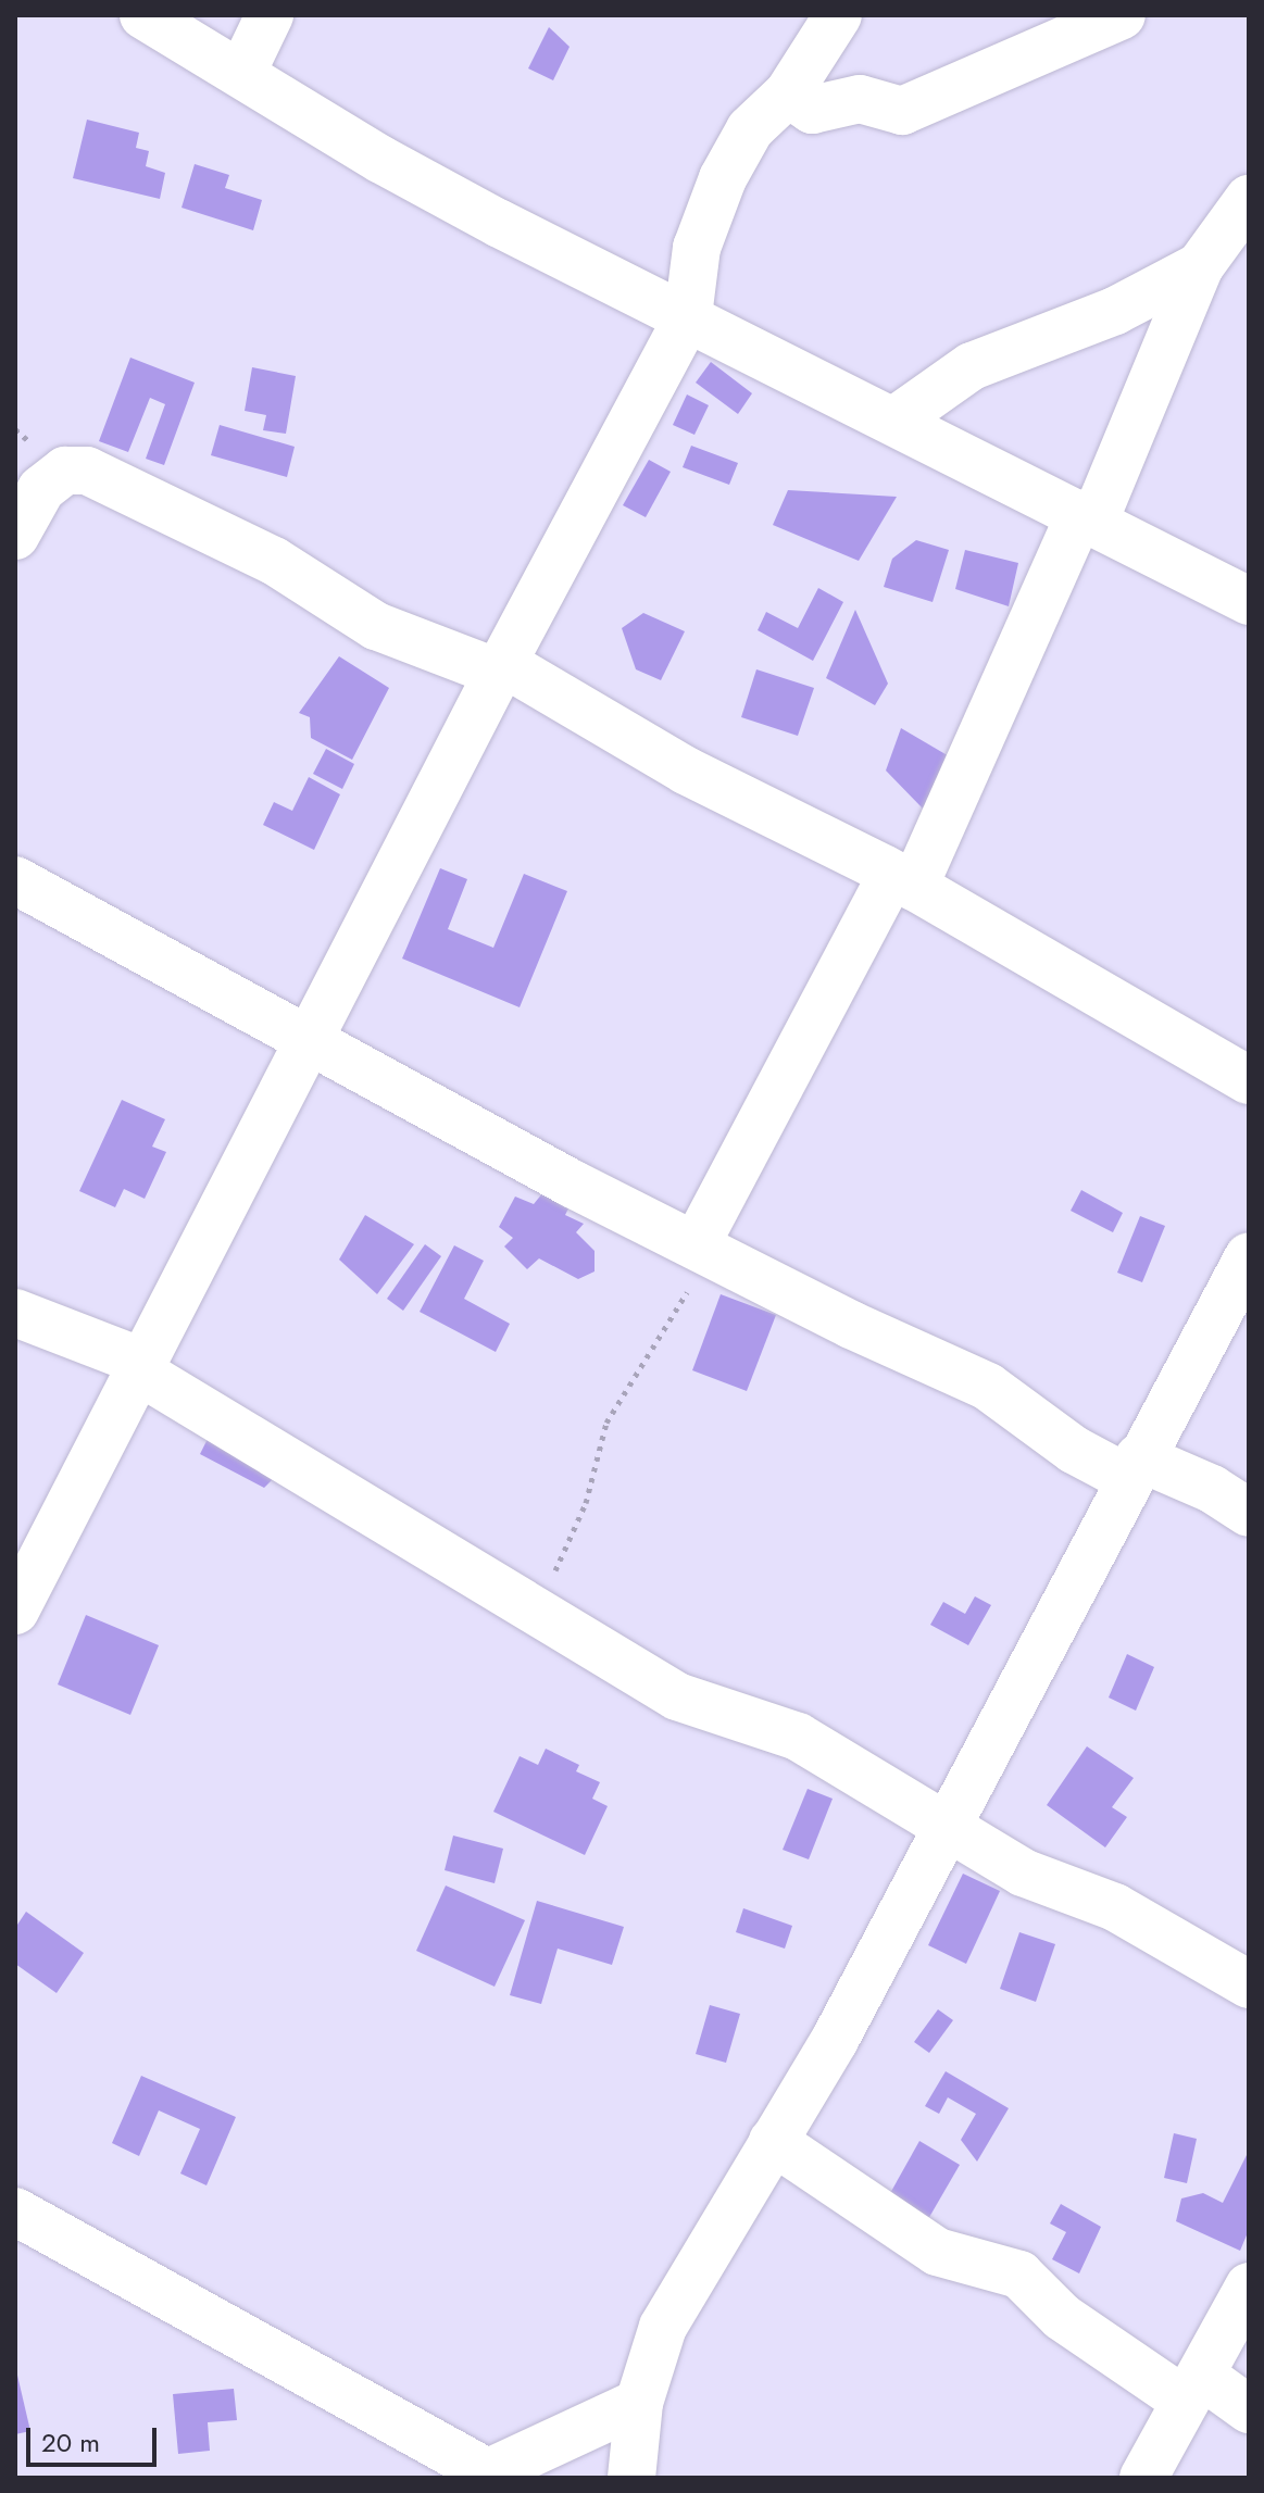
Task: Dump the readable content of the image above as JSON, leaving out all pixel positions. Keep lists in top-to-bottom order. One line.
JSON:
{"scale_bar":"20 m"}
